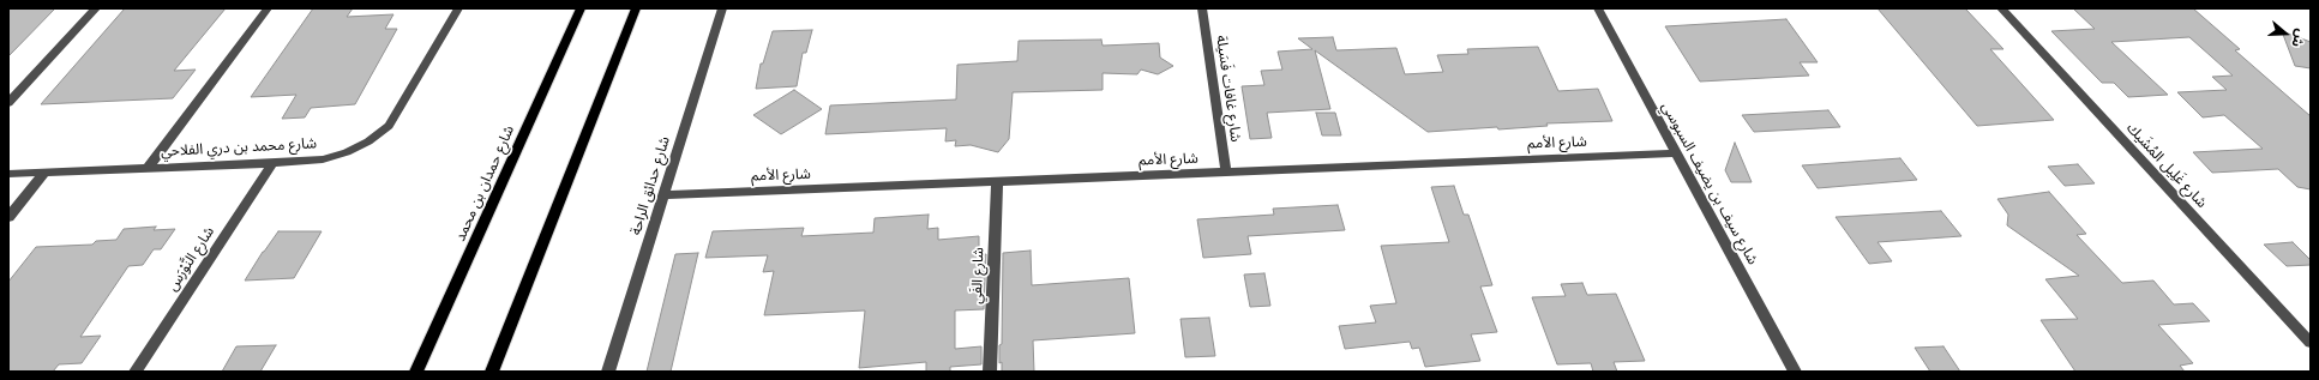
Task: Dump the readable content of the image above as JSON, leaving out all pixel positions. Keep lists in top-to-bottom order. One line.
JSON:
{"streets":{"main road":["شارع حمدان بن محمد"],"street":["شارع غافات فَسَيلة","شارع الأمم","شارع محمد بن دري الفلاحي","شارع غَلِيل المُشَيك","شارع سيف بن يضيف السبوسي","شارع حدائق الراحة","شارع النَّوْرَس","شارع الفَي"]},"crossings":[["شارع غافات فَسَيلة","شارع الأمم"],["شارع الأمم","شارع سيف بن يضيف السبوسي"],["شارع الأمم","شارع حدائق الراحة"],["شارع الأمم","شارع الفَي"],["شارع محمد بن دري الفلاحي","شارع النَّوْرَس"]],"north":"right"}
